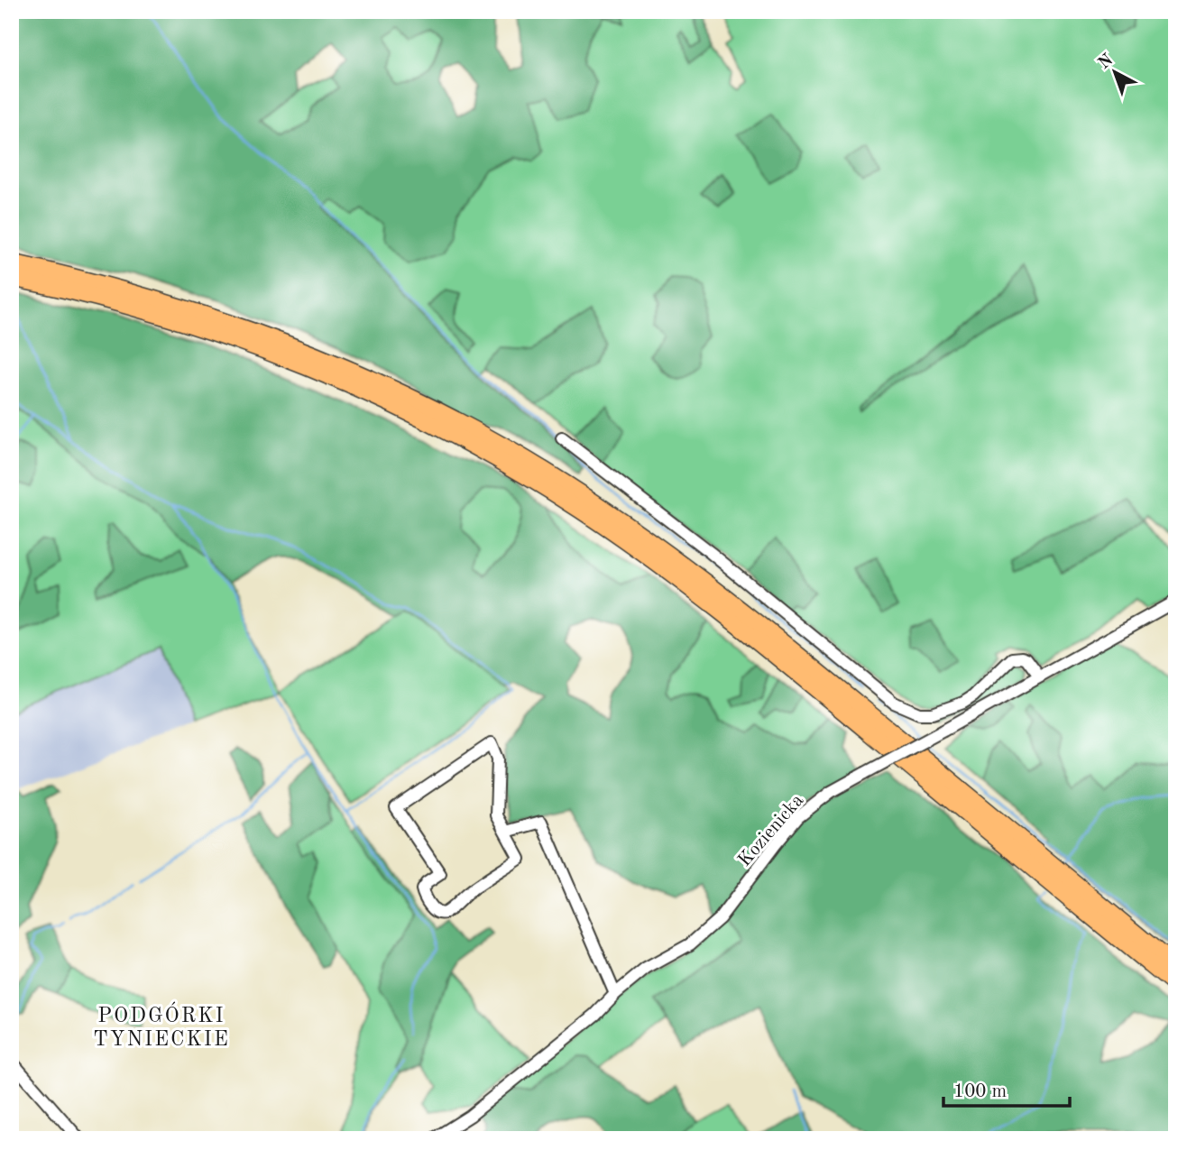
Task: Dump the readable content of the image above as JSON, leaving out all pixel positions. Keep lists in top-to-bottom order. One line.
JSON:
{"streets":{"street":["Kozienicka"]},"districts":["PODGÓRKI TYNIECKIE"],"scale_bar":"100 m","north":"top left"}
